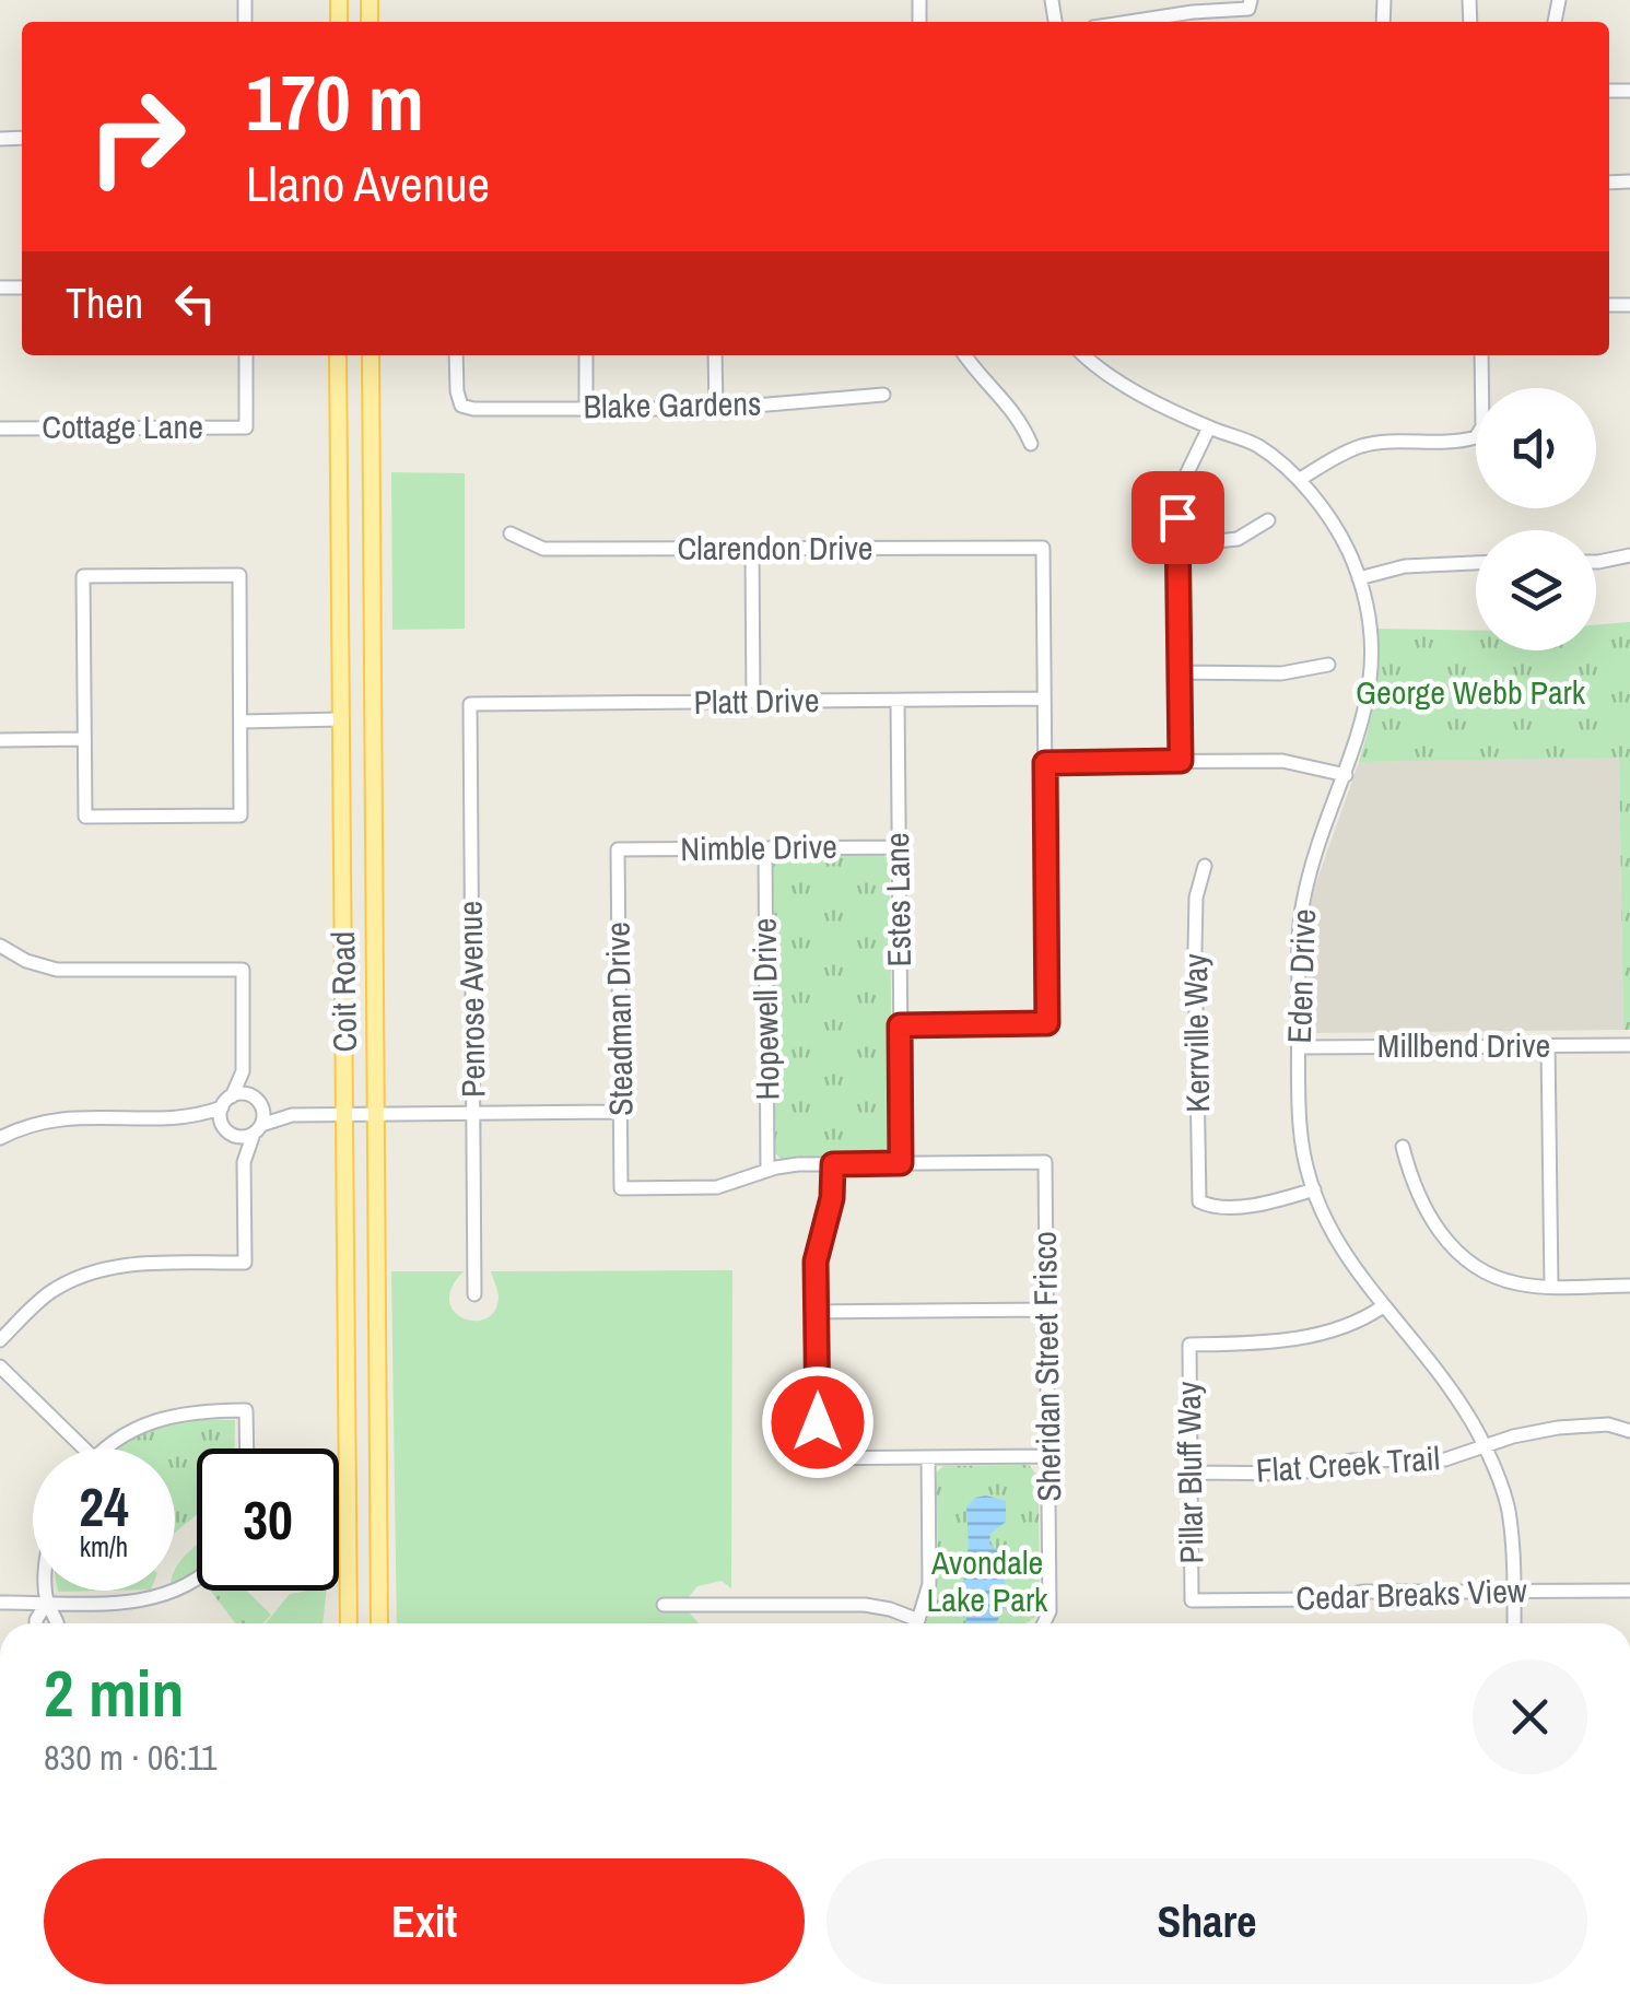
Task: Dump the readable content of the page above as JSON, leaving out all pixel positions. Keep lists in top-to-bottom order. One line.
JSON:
{"streets":{"main road":["Coit Road"],"street":["Blake Gardens","Cottage Lane","Clarendon Drive","Platt Drive","Nimble Drive","Estes Lane","Eden Drive","Penrose Avenue","Hopewell Drive","Steadman Drive","Kerrville Way","Millbend Drive","Sheridan Street Frisco","Flat Creek Trail","Pillar Bluff Way","Cedar Breaks View"]},"crossings":[["Clarendon Drive","Platt Drive"],["Platt Drive","Estes Lane"],["Platt Drive","Penrose Avenue"],["Nimble Drive","Estes Lane"],["Nimble Drive","Hopewell Drive"],["Nimble Drive","Steadman Drive"],["Estes Lane","Sheridan Street Frisco"],["Eden Drive","Kerrville Way"],["Eden Drive","Millbend Drive"],["Eden Drive","Flat Creek Trail"],["Eden Drive","Pillar Bluff Way"],["Eden Drive","Cedar Breaks View"],["Hopewell Drive","Steadman Drive"],["Flat Creek Trail","Pillar Bluff Way"],["Pillar Bluff Way","Cedar Breaks View"]],"parks":["George Webb Park","Avondale Lake Park"],"page":{"turn":["170 m","Llano Avenue"],"then":"Then","speed":"24 km/h","limit":"30","heading":["2 min","830 m · 06:11"],"buttons":["Exit","Share"]}}
